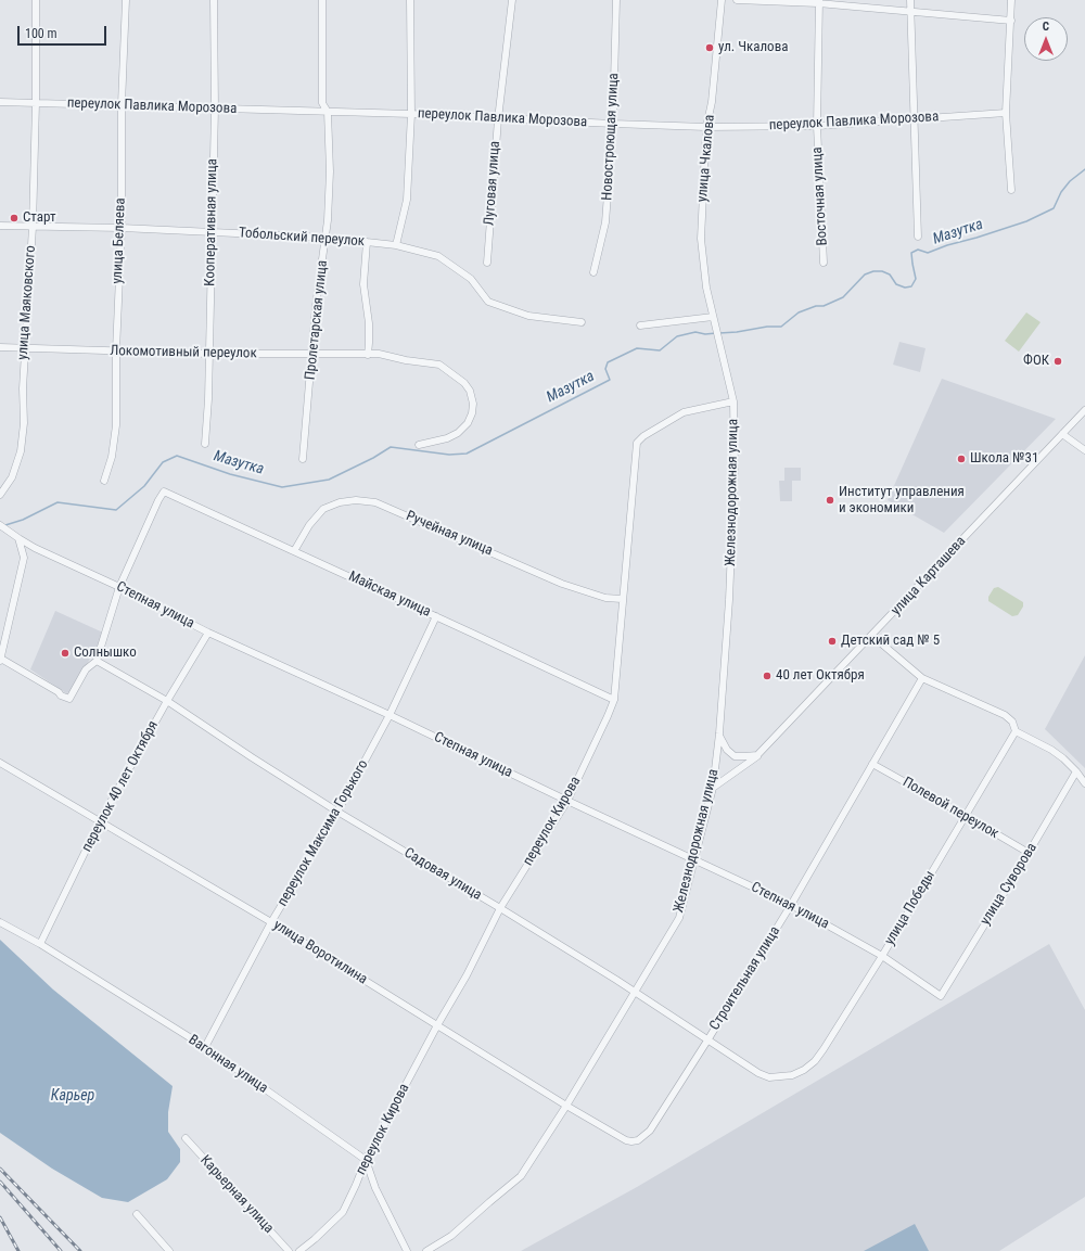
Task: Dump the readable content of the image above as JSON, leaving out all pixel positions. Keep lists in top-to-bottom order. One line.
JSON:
{"streets":{"street":["переулок Павлика Морозова","Новостроющая улица","улица Чкалова","Луговая улица","Восточная улица","Кооперативная улица","Тобольский переулок","улица Беляева","улица Маяковского","Пролетарская улица","Локомотивный переулок","Железнодорожная улица","Ручейная улица","улица Карташева","Майская улица","Степная улица","переулок 40 лет Октября","Полевой переулок","переулок Кирова","переулок Максима Горького","Садовая улица","улица Суворова","улица Победы","улица Воротилина","Строительная улица","Вагонная улица","Карьерная улица"]},"crossings":[["переулок Павлика Морозова","Новостроющая улица"],["переулок Павлика Морозова","улица Чкалова"],["переулок Павлика Морозова","Луговая улица"],["переулок Павлика Морозова","Восточная улица"],["переулок Павлика Морозова","Кооперативная улица"],["переулок Павлика Морозова","улица Беляева"],["переулок Павлика Морозова","улица Маяковского"],["переулок Павлика Морозова","Пролетарская улица"],["улица Чкалова","Железнодорожная улица"],["Кооперативная улица","Тобольский переулок"],["Кооперативная улица","Локомотивный переулок"],["Тобольский переулок","улица Беляева"],["Тобольский переулок","улица Маяковского"],["Тобольский переулок","Пролетарская улица"],["улица Беляева","Локомотивный переулок"],["улица Маяковского","Локомотивный переулок"],["Пролетарская улица","Локомотивный переулок"],["Железнодорожная улица","улица Карташева"],["Железнодорожная улица","Степная улица"],["Железнодорожная улица","переулок Кирова"],["Железнодорожная улица","Садовая улица"],["Железнодорожная улица","улица Воротилина"],["Ручейная улица","Майская улица"],["Ручейная улица","переулок Кирова"],["Майская улица","Степная улица"],["Майская улица","переулок Кирова"],["Майская улица","переулок Максима Горького"],["Степная улица","переулок 40 лет Октября"],["Степная улица","переулок Кирова"],["Степная улица","переулок Максима Горького"],["Степная улица","улица Суворова"],["Степная улица","улица Победы"],["Степная улица","Строительная улица"],["переулок 40 лет Октября","Садовая улица"],["переулок 40 лет Октября","улица Воротилина"],["переулок 40 лет Октября","Вагонная улица"],["Полевой переулок","улица Суворова"],["Полевой переулок","улица Победы"],["Полевой переулок","Строительная улица"],["переулок Кирова","Садовая улица"],["переулок Кирова","улица Воротилина"],["переулок Кирова","Вагонная улица"],["переулок Максима Горького","Садовая улица"],["переулок Максима Горького","улица Воротилина"],["переулок Максима Горького","Вагонная улица"],["Садовая улица","улица Победы"],["Садовая улица","Строительная улица"],["улица Воротилина","Строительная улица"]],"water":["Мазутка","Карьер"],"places":["ул. Чкалова","Старт","ФОК","Школа №31","Институт управления и экономики","Детский сад № 5","Солнышко","40 лет Октября"],"scale_bar":"100 m","north":"top"}
